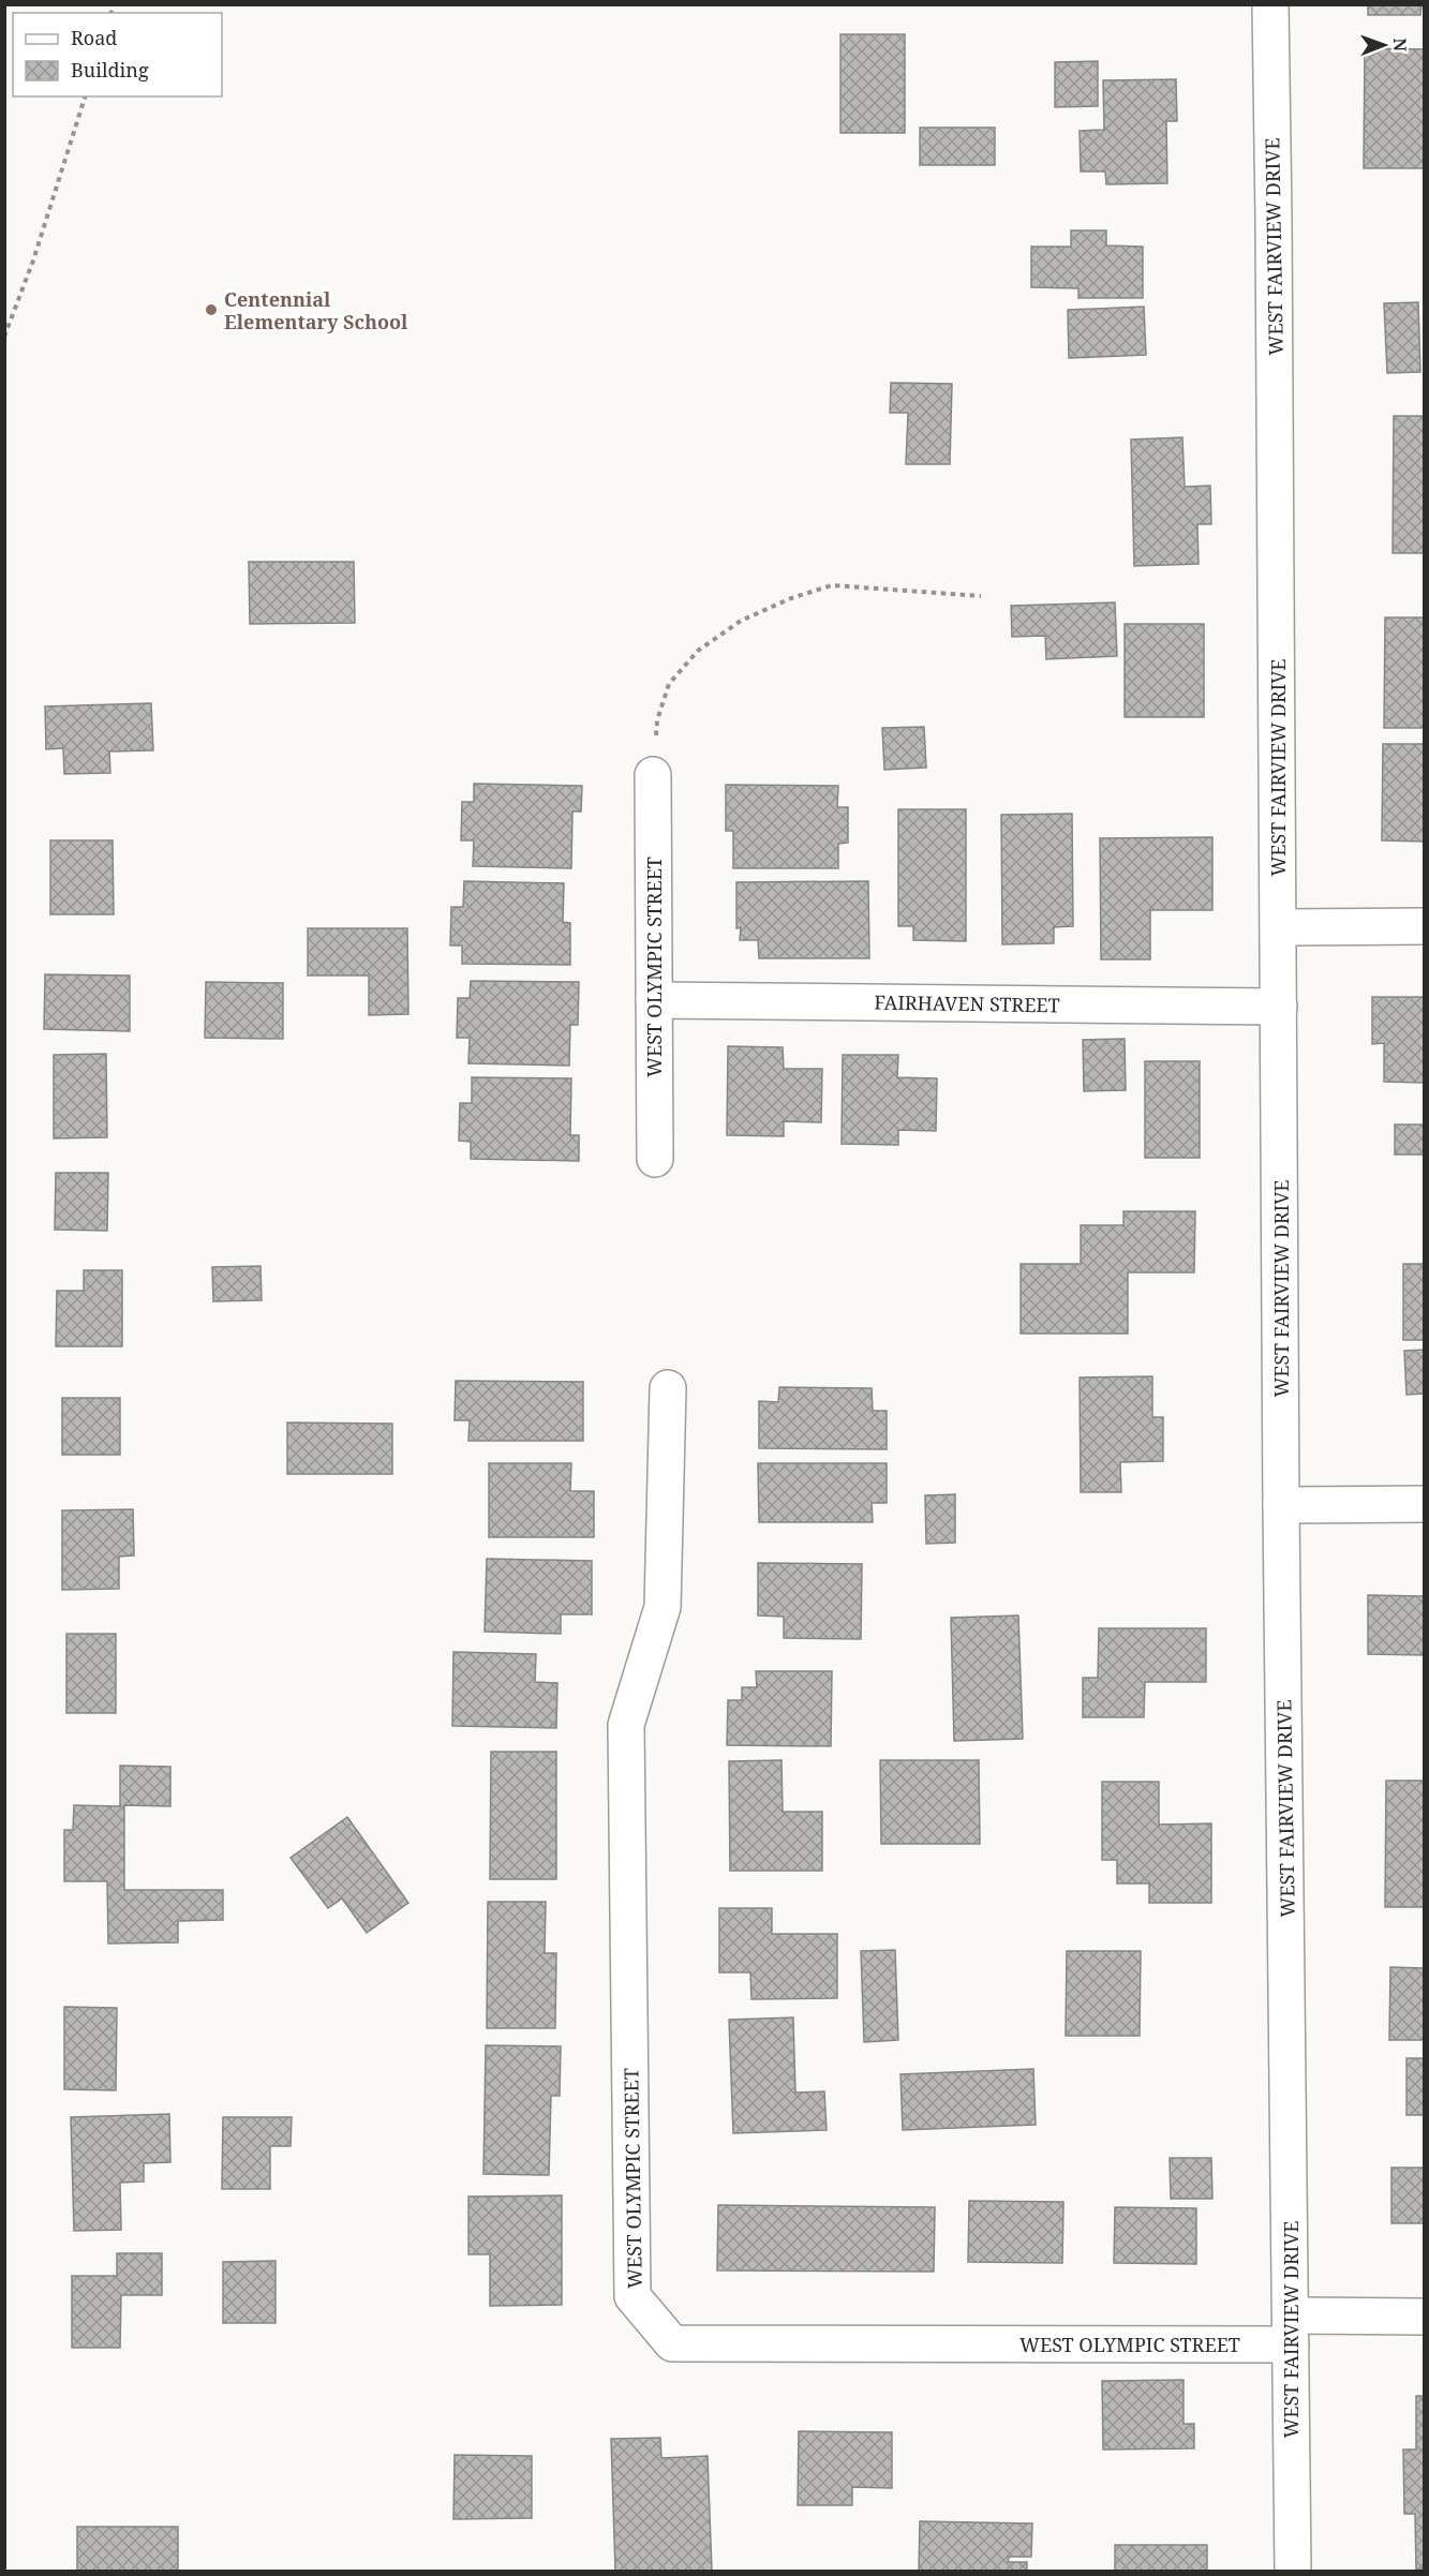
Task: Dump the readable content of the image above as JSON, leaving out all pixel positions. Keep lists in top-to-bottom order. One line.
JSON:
{"streets":{"street":["WEST FAIRVIEW DRIVE","WEST OLYMPIC STREET","FAIRHAVEN STREET"]},"crossings":[["WEST FAIRVIEW DRIVE","WEST OLYMPIC STREET"],["WEST FAIRVIEW DRIVE","FAIRHAVEN STREET"],["WEST OLYMPIC STREET","FAIRHAVEN STREET"]],"places":["Centennial Elementary School"],"legend":["Road","Building"],"north":"right"}
